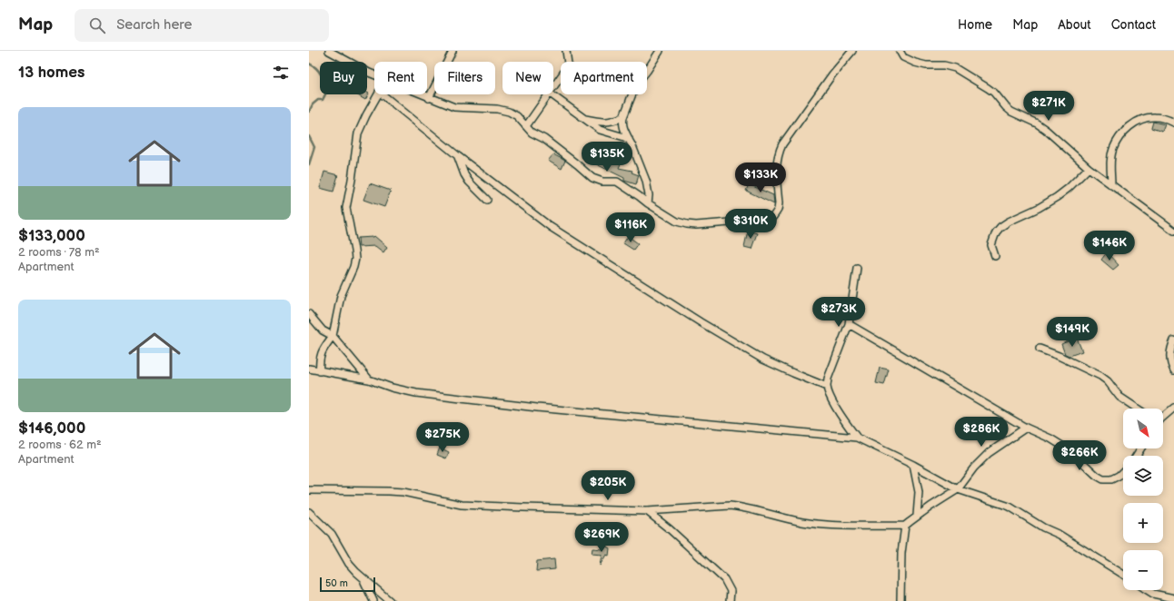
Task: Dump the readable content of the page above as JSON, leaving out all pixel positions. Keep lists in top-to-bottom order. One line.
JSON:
{"scale_bar":"50 m","north":"bottom right","page":{"header":"Map","search":"Search here","nav":["Home","Map","About","Contact"],"heading":"13 homes","chip":["Buy","Rent","Filters","New","Apartment"],"price":["$271K","$135K","$133K","$310K","$116K","$146K","$273K","$149K","$286K","$275K","$266K","$205K","$269K"],"list":[{"name":"$133,000","note":"2 rooms · 78 m² · Apartment"},{"name":"$146,000","note":"2 rooms · 62 m² · Apartment"}],"map_buttons":["+","−"],"scale":"50 m"}}
